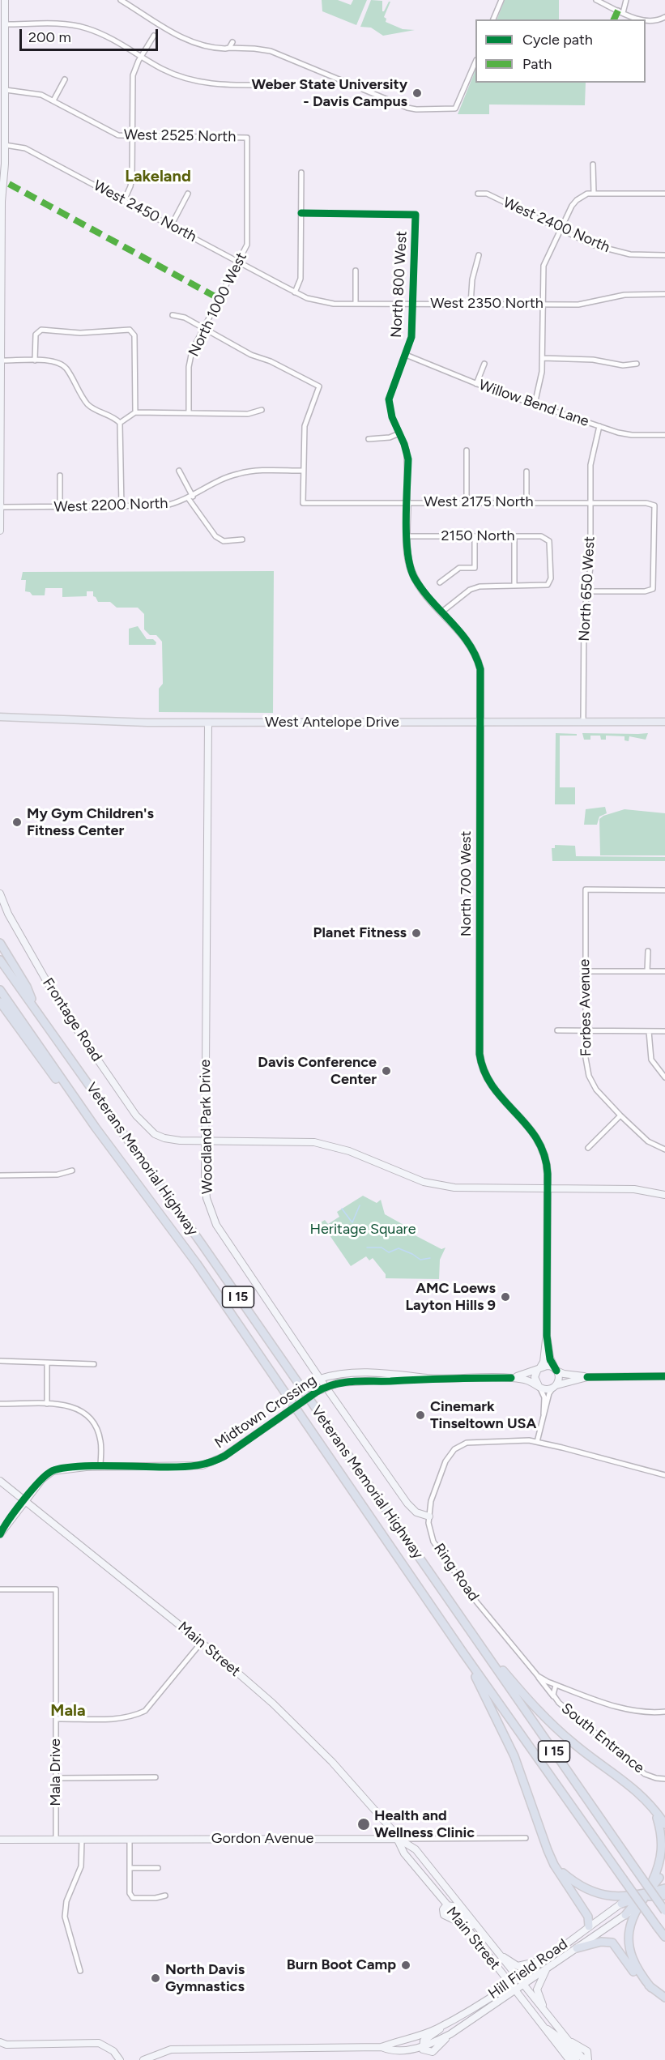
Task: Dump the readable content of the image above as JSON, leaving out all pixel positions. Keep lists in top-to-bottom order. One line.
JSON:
{"streets":{"highway":["Veterans Memorial Highway","I 15"],"main road":["West Antelope Drive"],"street":["West 2525 North","West 2450 North","West 2400 North","North 800 West","West 2350 North","North 1000 West","Willow Bend Lane","West 2175 North","West 2200 North","2150 North","North 650 West","North 700 West","Forbes Avenue","Frontage Road","Woodland Park Drive","Midtown Crossing","Ring Road","Main Street","South Entrance","Mala Drive","Gordon Avenue","Hill Field Road"]},"crossings":[["West 2525 North","North 1000 West"],["West 2450 North","West 2350 North"],["West 2450 North","North 1000 West"],["North 800 West","West 2350 North"],["North 800 West","Willow Bend Lane"],["North 800 West","West 2175 North"],["North 800 West","2150 North"],["North 800 West","North 700 West"],["Willow Bend Lane","North 650 West"],["West 2175 North","West 2200 North"],["West 2175 North","North 650 West"],["North 650 West","West Antelope Drive"],["West Antelope Drive","North 700 West"],["West Antelope Drive","Woodland Park Drive"],["Frontage Road","Woodland Park Drive"],["Woodland Park Drive","Ring Road"],["Midtown Crossing","Main Street"],["Ring Road","South Entrance"],["Main Street","Gordon Avenue"],["Main Street","Hill Field Road"],["Mala Drive","Gordon Avenue"]],"districts":["Lakeland","Mala"],"parks":["Heritage Square"],"places":["Weber State University - Davis Campus","My Gym Children's Fitness Center","Planet Fitness","Davis Conference Center","AMC Loews Layton Hills 9","Cinemark Tinseltown USA","Health and Wellness Clinic","Burn Boot Camp","North Davis Gymnastics"],"legend":["Cycle path","Path"],"scale_bar":"200 m"}
